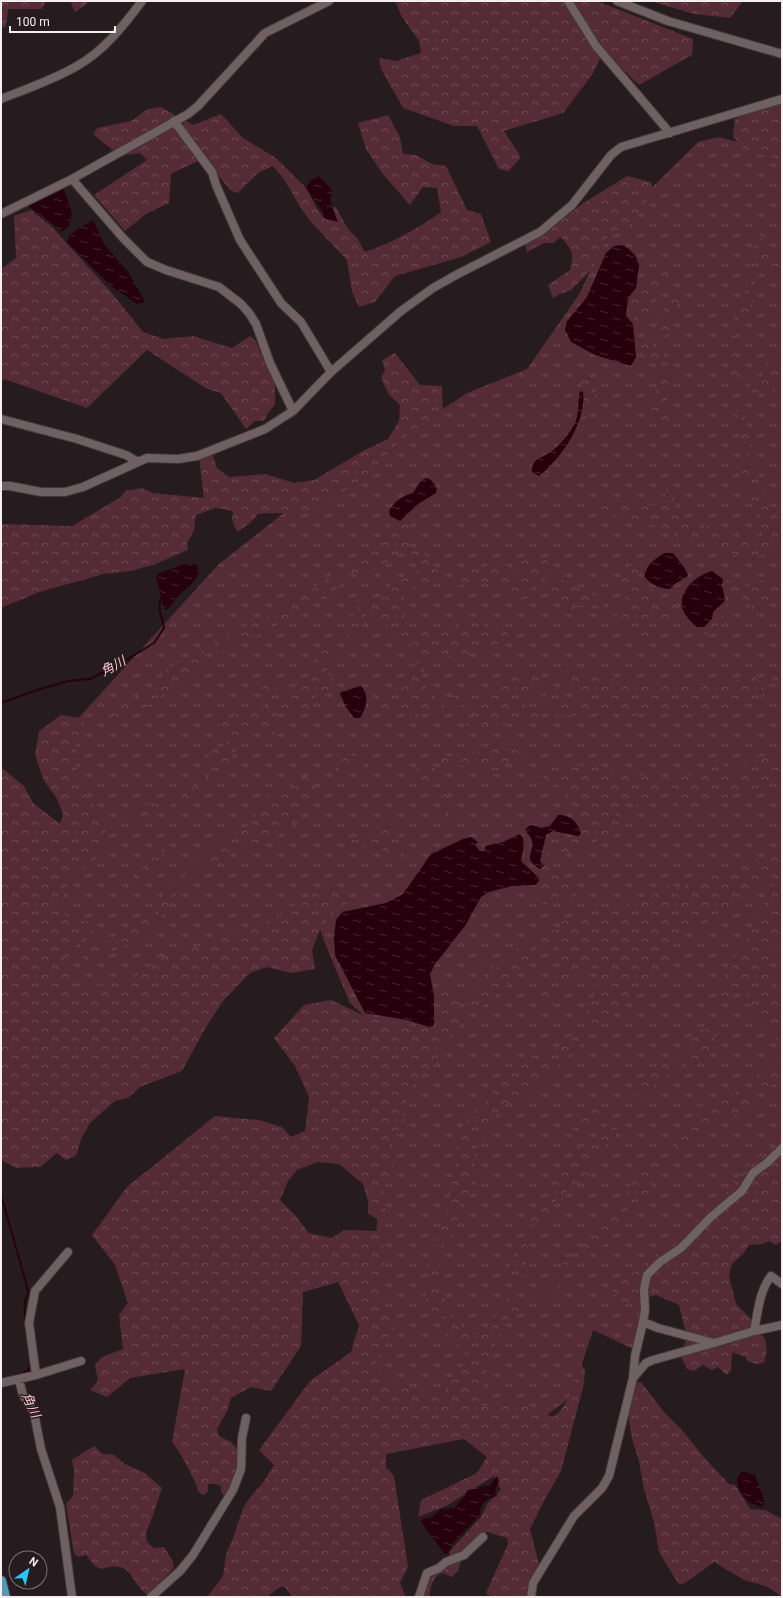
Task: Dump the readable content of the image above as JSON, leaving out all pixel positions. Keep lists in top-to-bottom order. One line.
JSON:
{"water":["角川"],"scale_bar":"100 m","north":"top right"}
